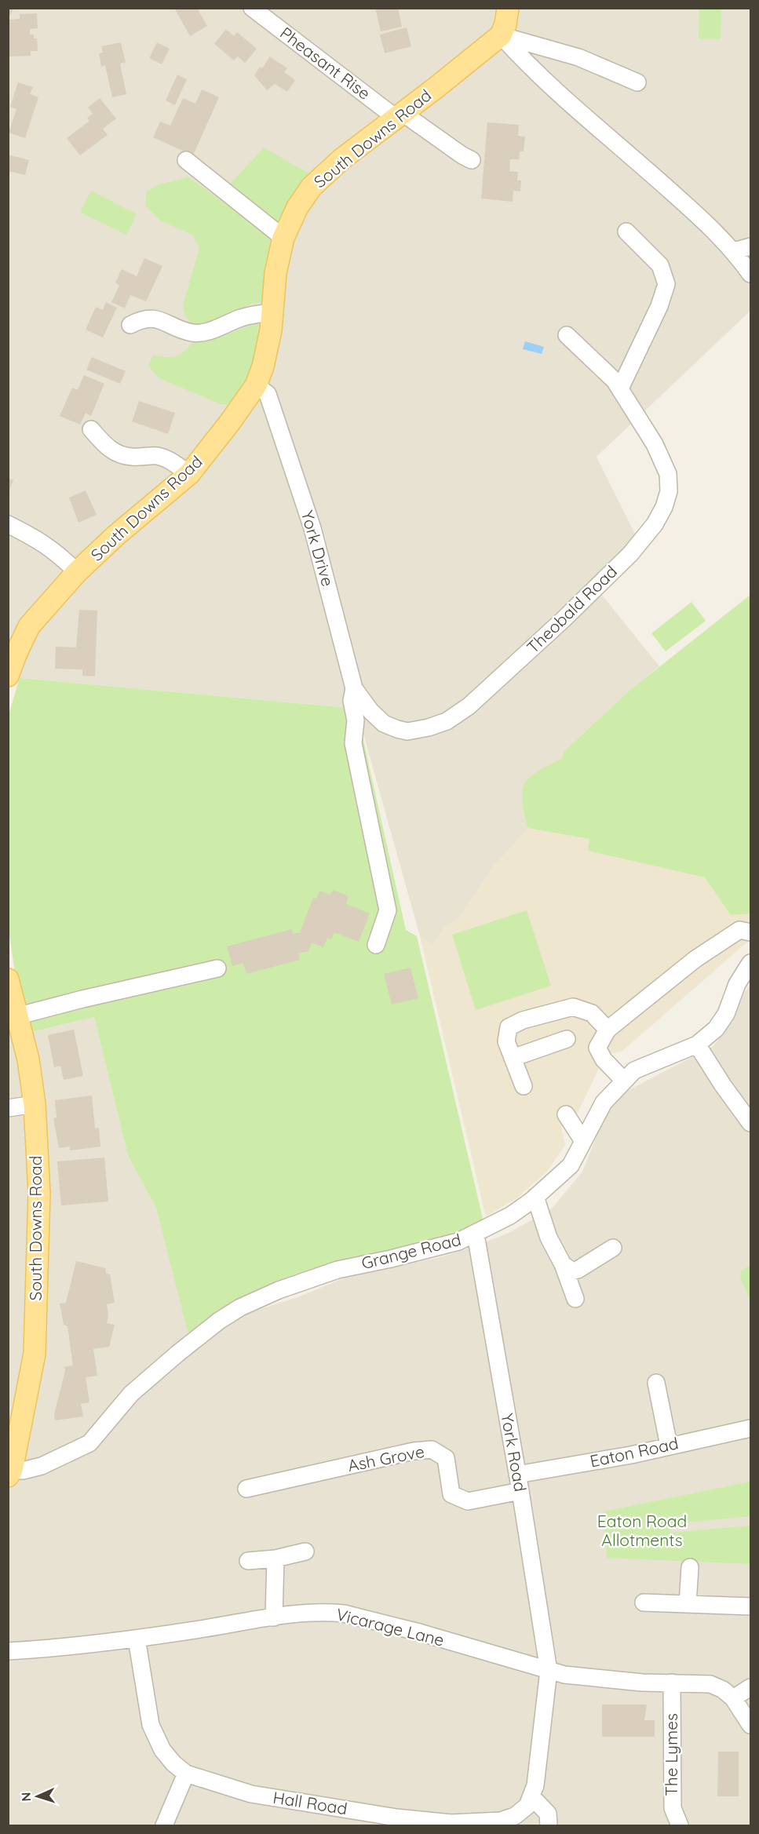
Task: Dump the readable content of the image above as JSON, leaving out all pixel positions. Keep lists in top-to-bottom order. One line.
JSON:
{"streets":{"main road":["South Downs Road"],"street":["Pheasant Rise","York Drive","Theobald Road","Grange Road","York Road","Eaton Road","Ash Grove","Vicarage Lane","The Lymes","Hall Road"]},"crossings":[["Pheasant Rise","South Downs Road"],["South Downs Road","York Drive"],["South Downs Road","Grange Road"],["York Drive","Theobald Road"],["Grange Road","York Road"],["York Road","Eaton Road"],["York Road","Ash Grove"],["York Road","Vicarage Lane"],["York Road","Hall Road"],["Eaton Road","Ash Grove"],["Vicarage Lane","The Lymes"],["Vicarage Lane","Hall Road"]],"parks":["Eaton Road Allotments"],"north":"left"}
